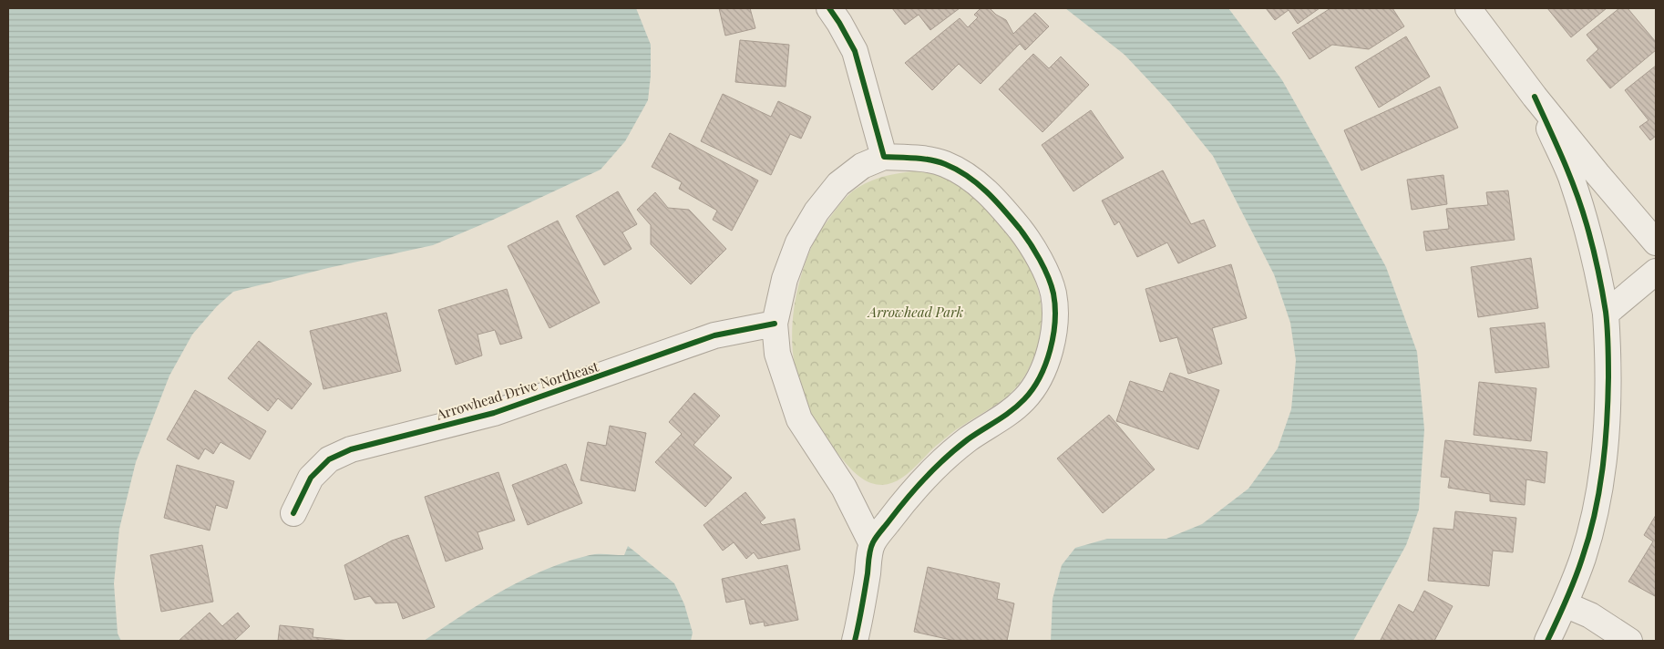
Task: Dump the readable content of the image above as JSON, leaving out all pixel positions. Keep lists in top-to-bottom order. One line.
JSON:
{"streets":{"street":["Arrowhead Drive Northeast"]},"parks":["Arrowhead Park"]}
